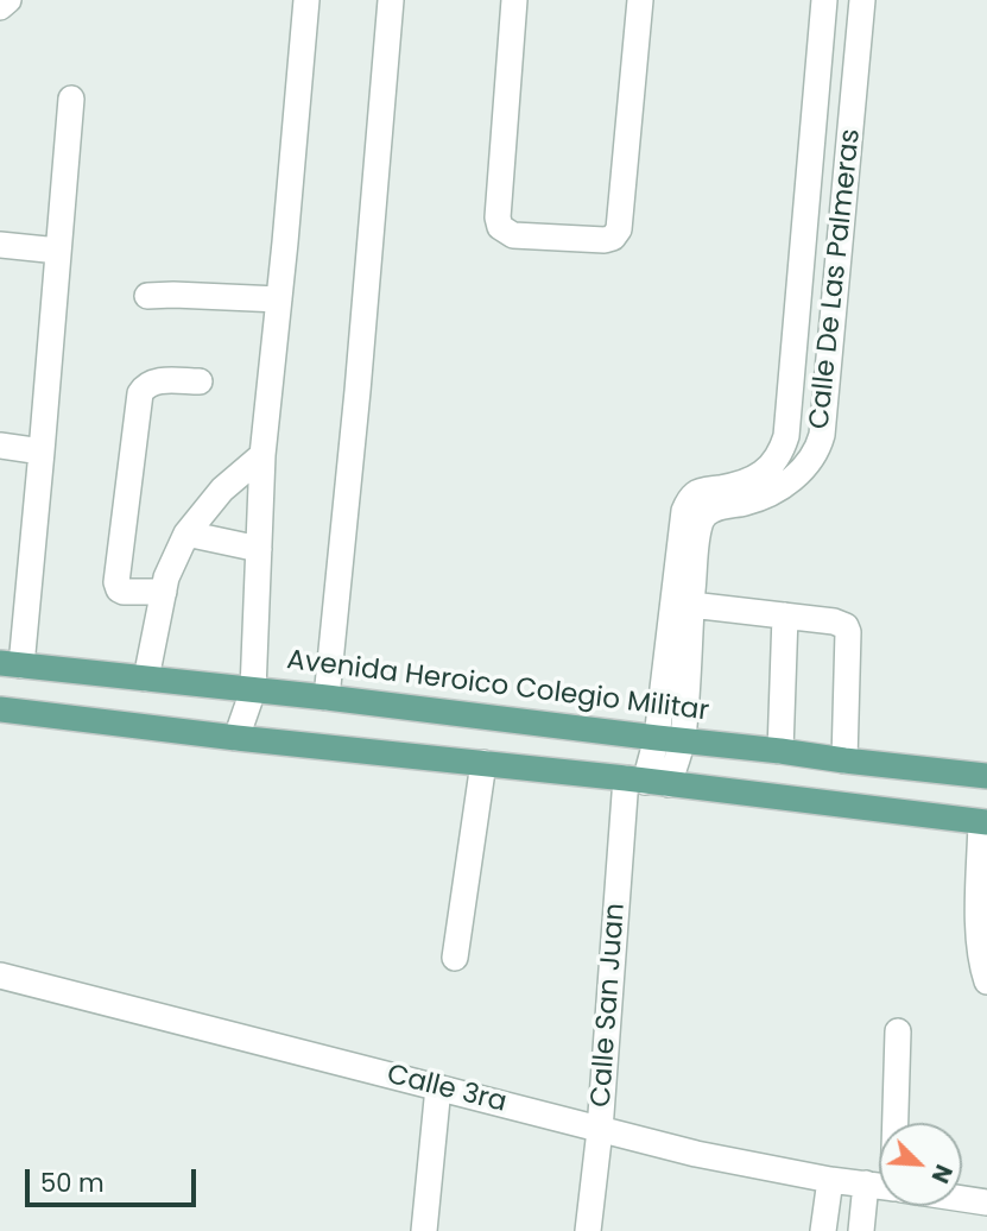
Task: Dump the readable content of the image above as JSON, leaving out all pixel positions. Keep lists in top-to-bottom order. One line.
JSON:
{"streets":{"main road":["Avenida Heroico Colegio Militar"],"street":["Calle De Las Palmeras","Calle San Juan","Calle 3ra"]},"crossings":[["Calle De Las Palmeras","Avenida Heroico Colegio Militar"],["Calle De Las Palmeras","Calle San Juan"],["Calle San Juan","Calle 3ra"]],"scale_bar":"50 m","north":"bottom right"}
